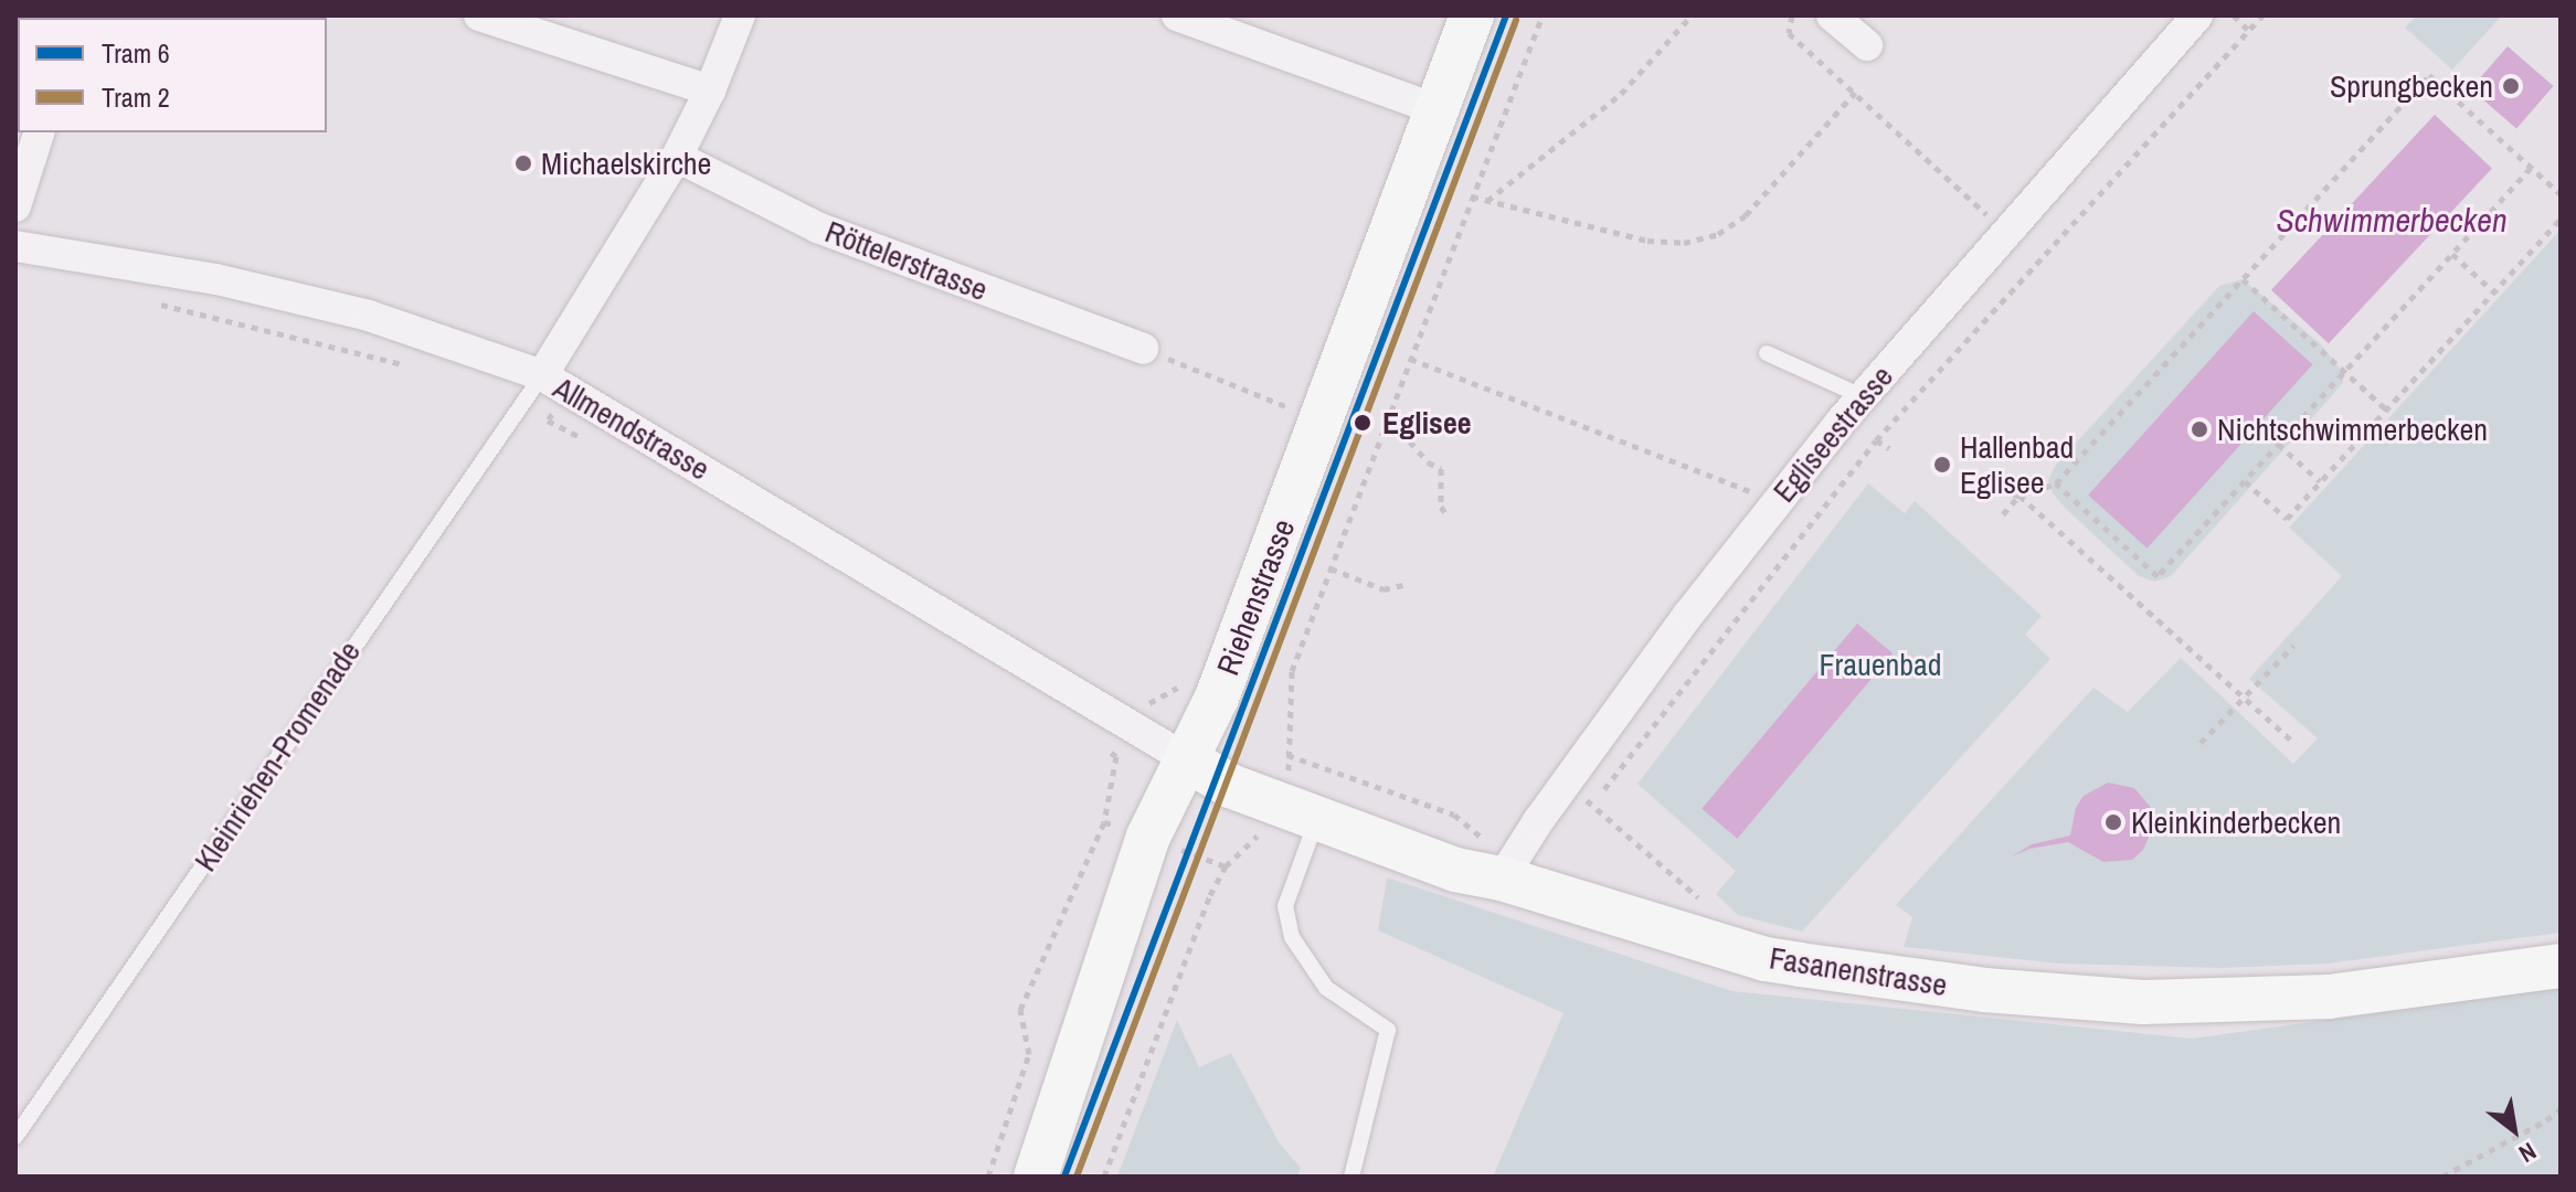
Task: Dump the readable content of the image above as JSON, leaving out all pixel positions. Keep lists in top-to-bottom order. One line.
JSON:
{"streets":{"main road":["Riehenstrasse","Fasanenstrasse"],"street":["Röttelerstrasse","Allmendstrasse","Egliseestrasse"],"lane":["Kleinriehen-Promenade"]},"crossings":[["Allmendstrasse","Riehenstrasse"],["Allmendstrasse","Kleinriehen-Promenade"],["Allmendstrasse","Fasanenstrasse"],["Egliseestrasse","Fasanenstrasse"],["Riehenstrasse","Fasanenstrasse"]],"water":["Schwimmerbecken"],"parks":["Frauenbad"],"places":["Sprungbecken","Michaelskirche","Eglisee","Nichtschwimmerbecken","Hallenbad Eglisee","Kleinkinderbecken"],"lines":["tram line 6","tram line 2"],"legend":["Tram 6","Tram 2"],"north":"bottom right"}
